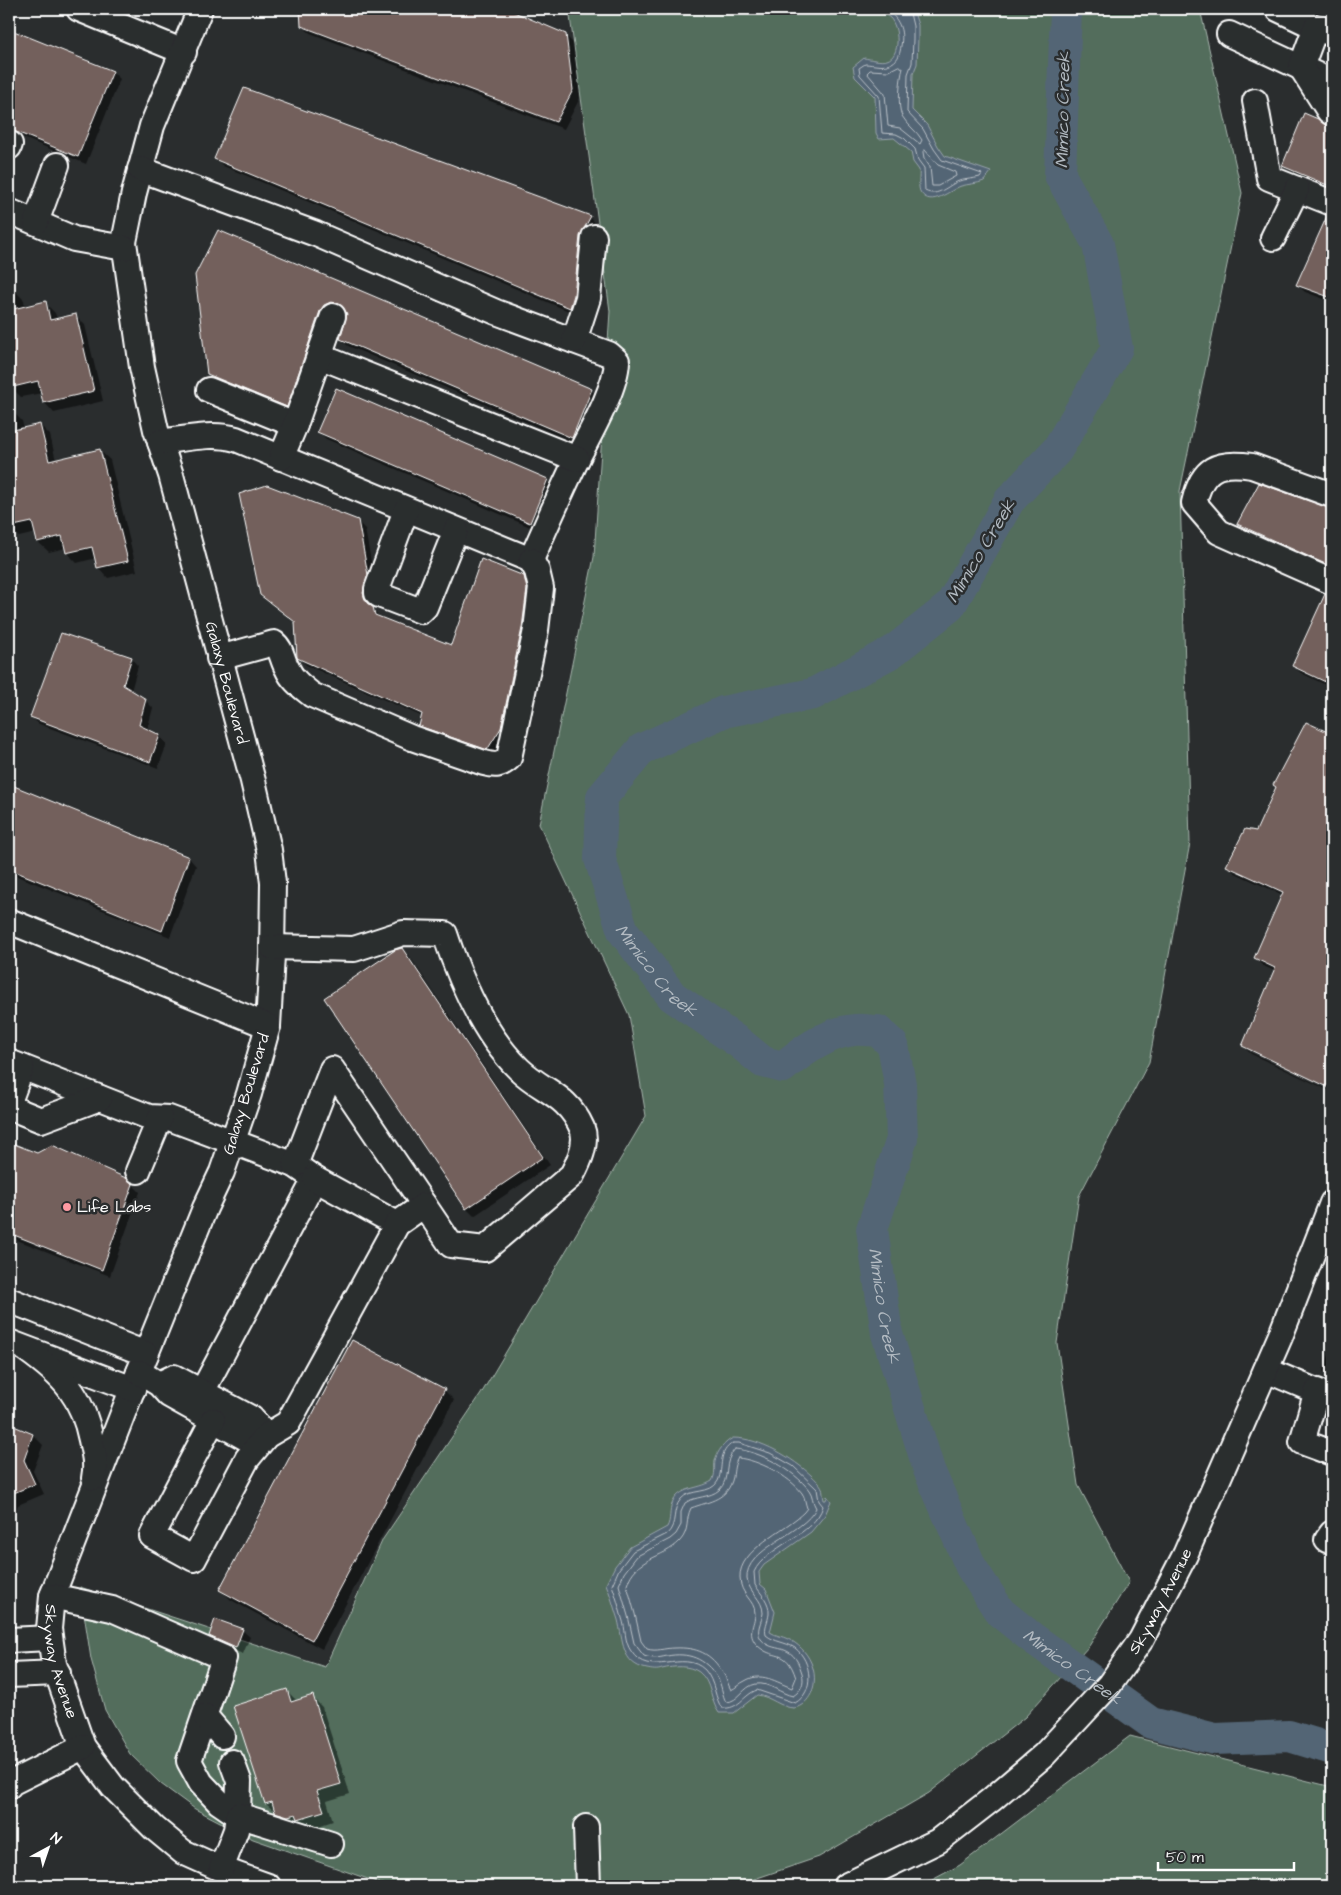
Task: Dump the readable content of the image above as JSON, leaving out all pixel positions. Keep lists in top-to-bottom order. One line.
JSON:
{"streets":{"street":["Galaxy Boulevard","Skyway Avenue"]},"crossings":[["Galaxy Boulevard","Skyway Avenue"]],"water":["Mimico Creek"],"places":["Life Labs"],"scale_bar":"50 m","north":"top right"}
